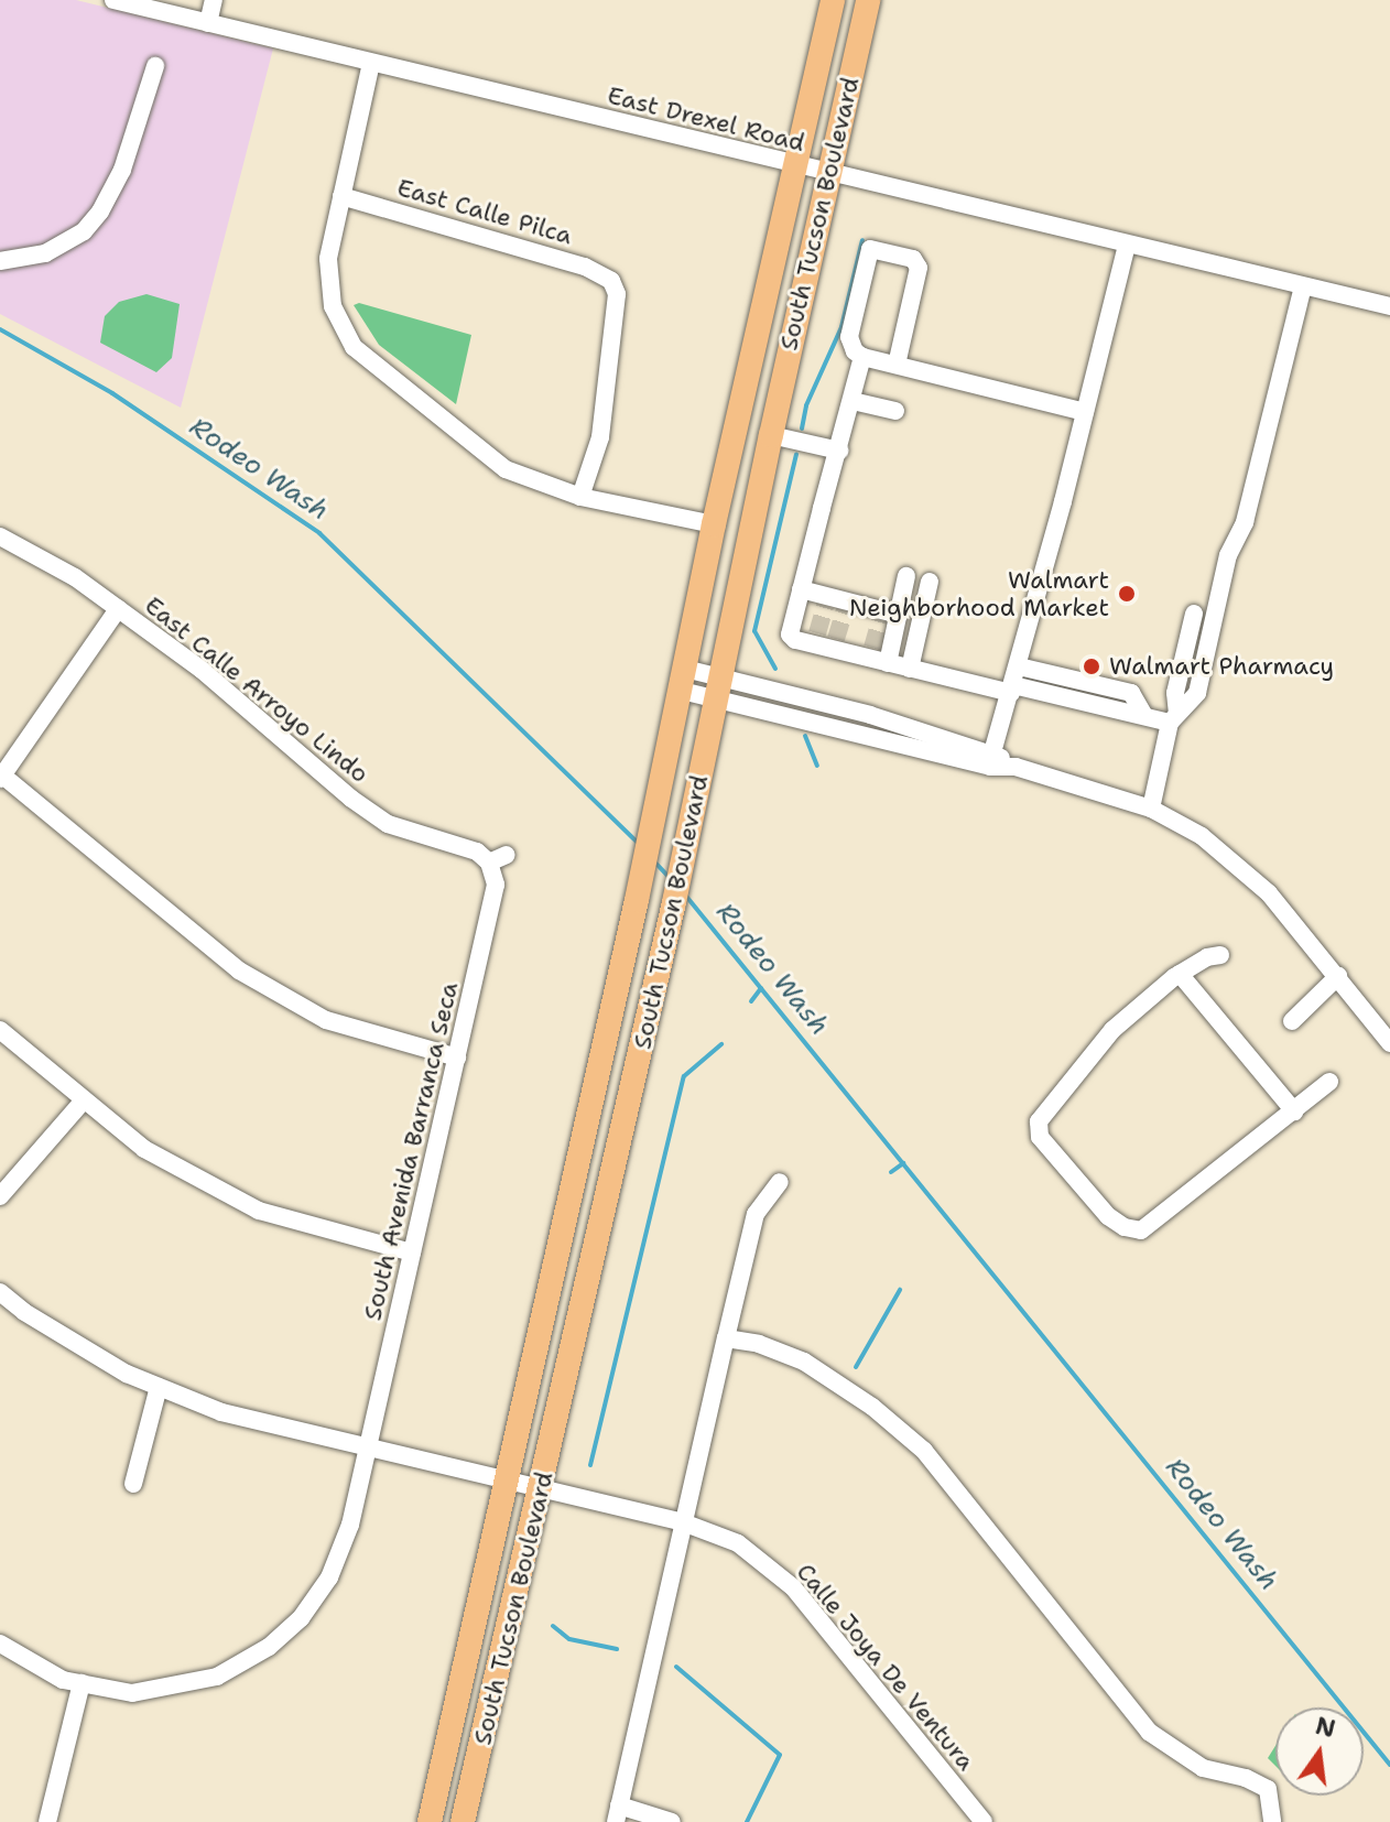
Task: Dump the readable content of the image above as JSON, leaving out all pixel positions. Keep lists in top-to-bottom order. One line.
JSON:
{"streets":{"main road":["South Tucson Boulevard"],"street":["East Drexel Road","East Calle Pilca","East Calle Arroyo Lindo","South Avenida Barranca Seca","Calle Joya De Ventura"]},"crossings":[["East Drexel Road","South Tucson Boulevard"],["South Tucson Boulevard","Calle Joya De Ventura"],["East Calle Arroyo Lindo","South Avenida Barranca Seca"],["South Avenida Barranca Seca","Calle Joya De Ventura"]],"water":["Rodeo Wash"],"places":["Walmart Neighborhood Market","Walmart Pharmacy"],"north":"top"}
